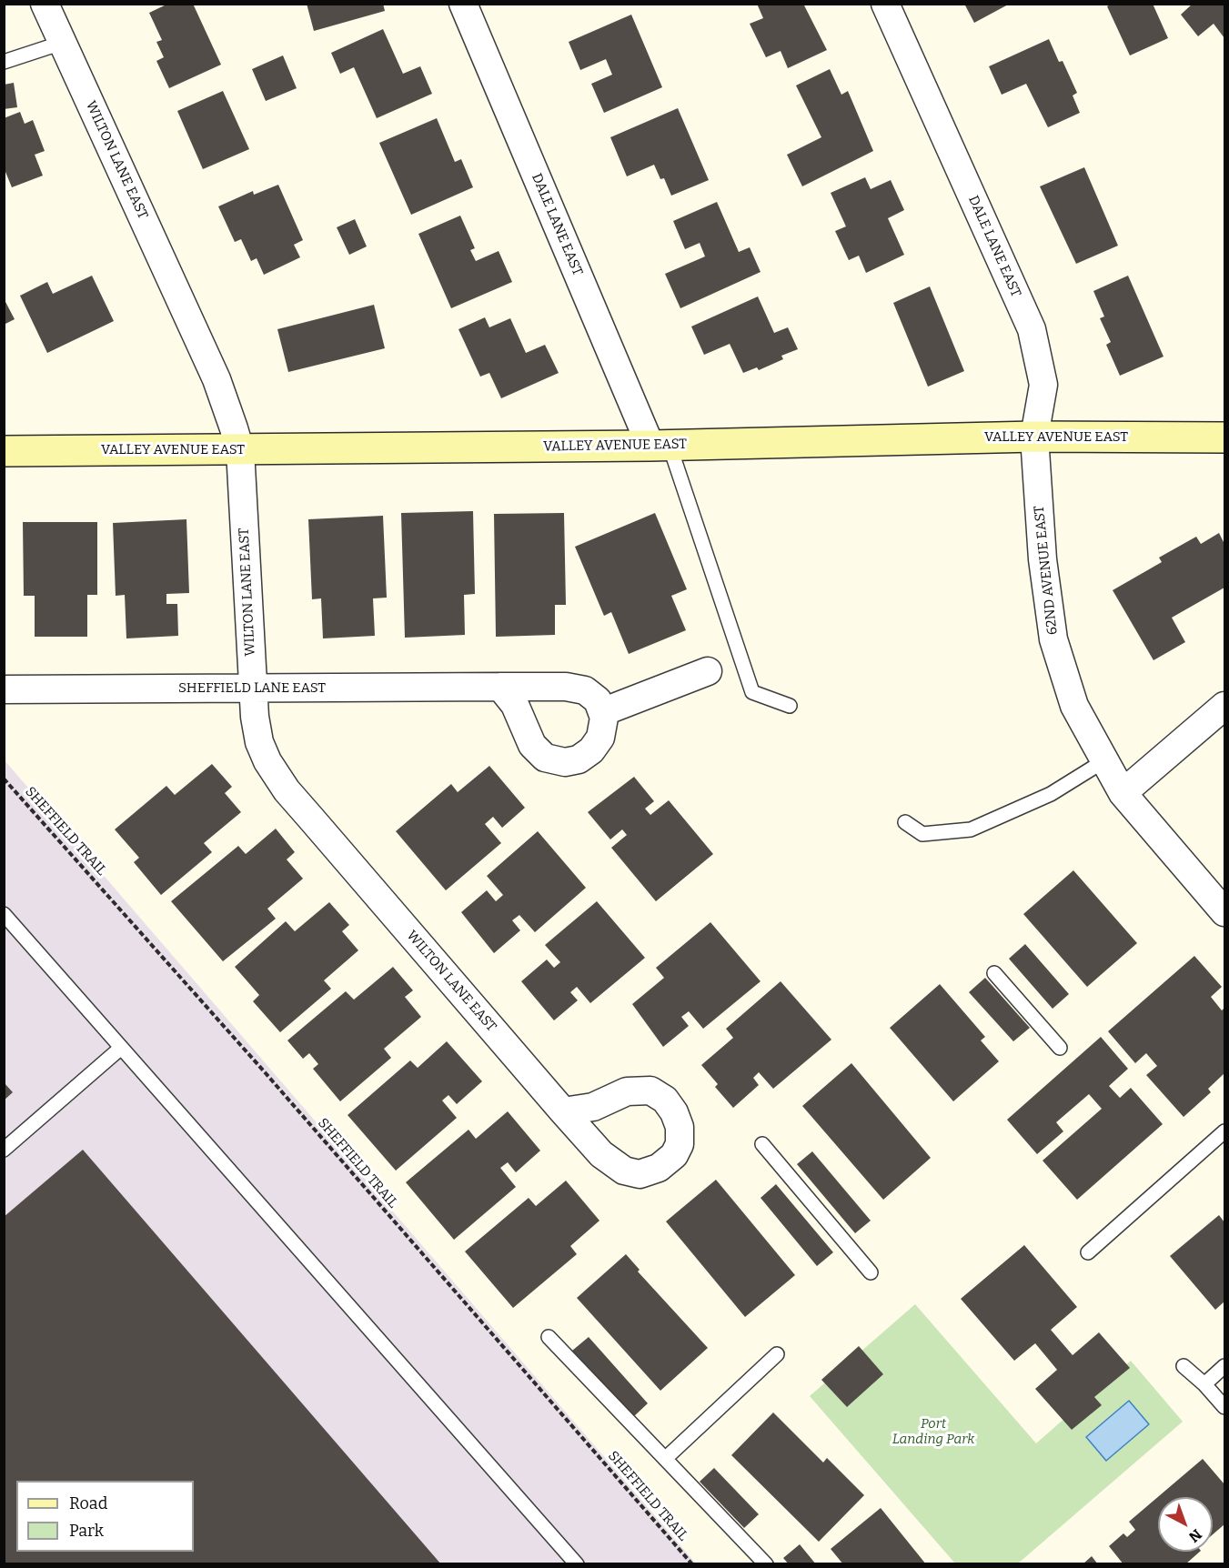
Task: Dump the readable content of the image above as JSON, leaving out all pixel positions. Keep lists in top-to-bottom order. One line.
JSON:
{"streets":{"main road":["VALLEY AVENUE EAST"],"street":["WILTON LANE EAST","DALE LANE EAST","62ND AVENUE EAST","SHEFFIELD LANE EAST"],"path":["SHEFFIELD TRAIL"]},"crossings":[["WILTON LANE EAST","VALLEY AVENUE EAST"],["WILTON LANE EAST","SHEFFIELD LANE EAST"],["DALE LANE EAST","VALLEY AVENUE EAST"],["DALE LANE EAST","62ND AVENUE EAST"],["VALLEY AVENUE EAST","62ND AVENUE EAST"]],"parks":["Port Landing Park"],"legend":["Road","Park"],"north":"bottom right"}
